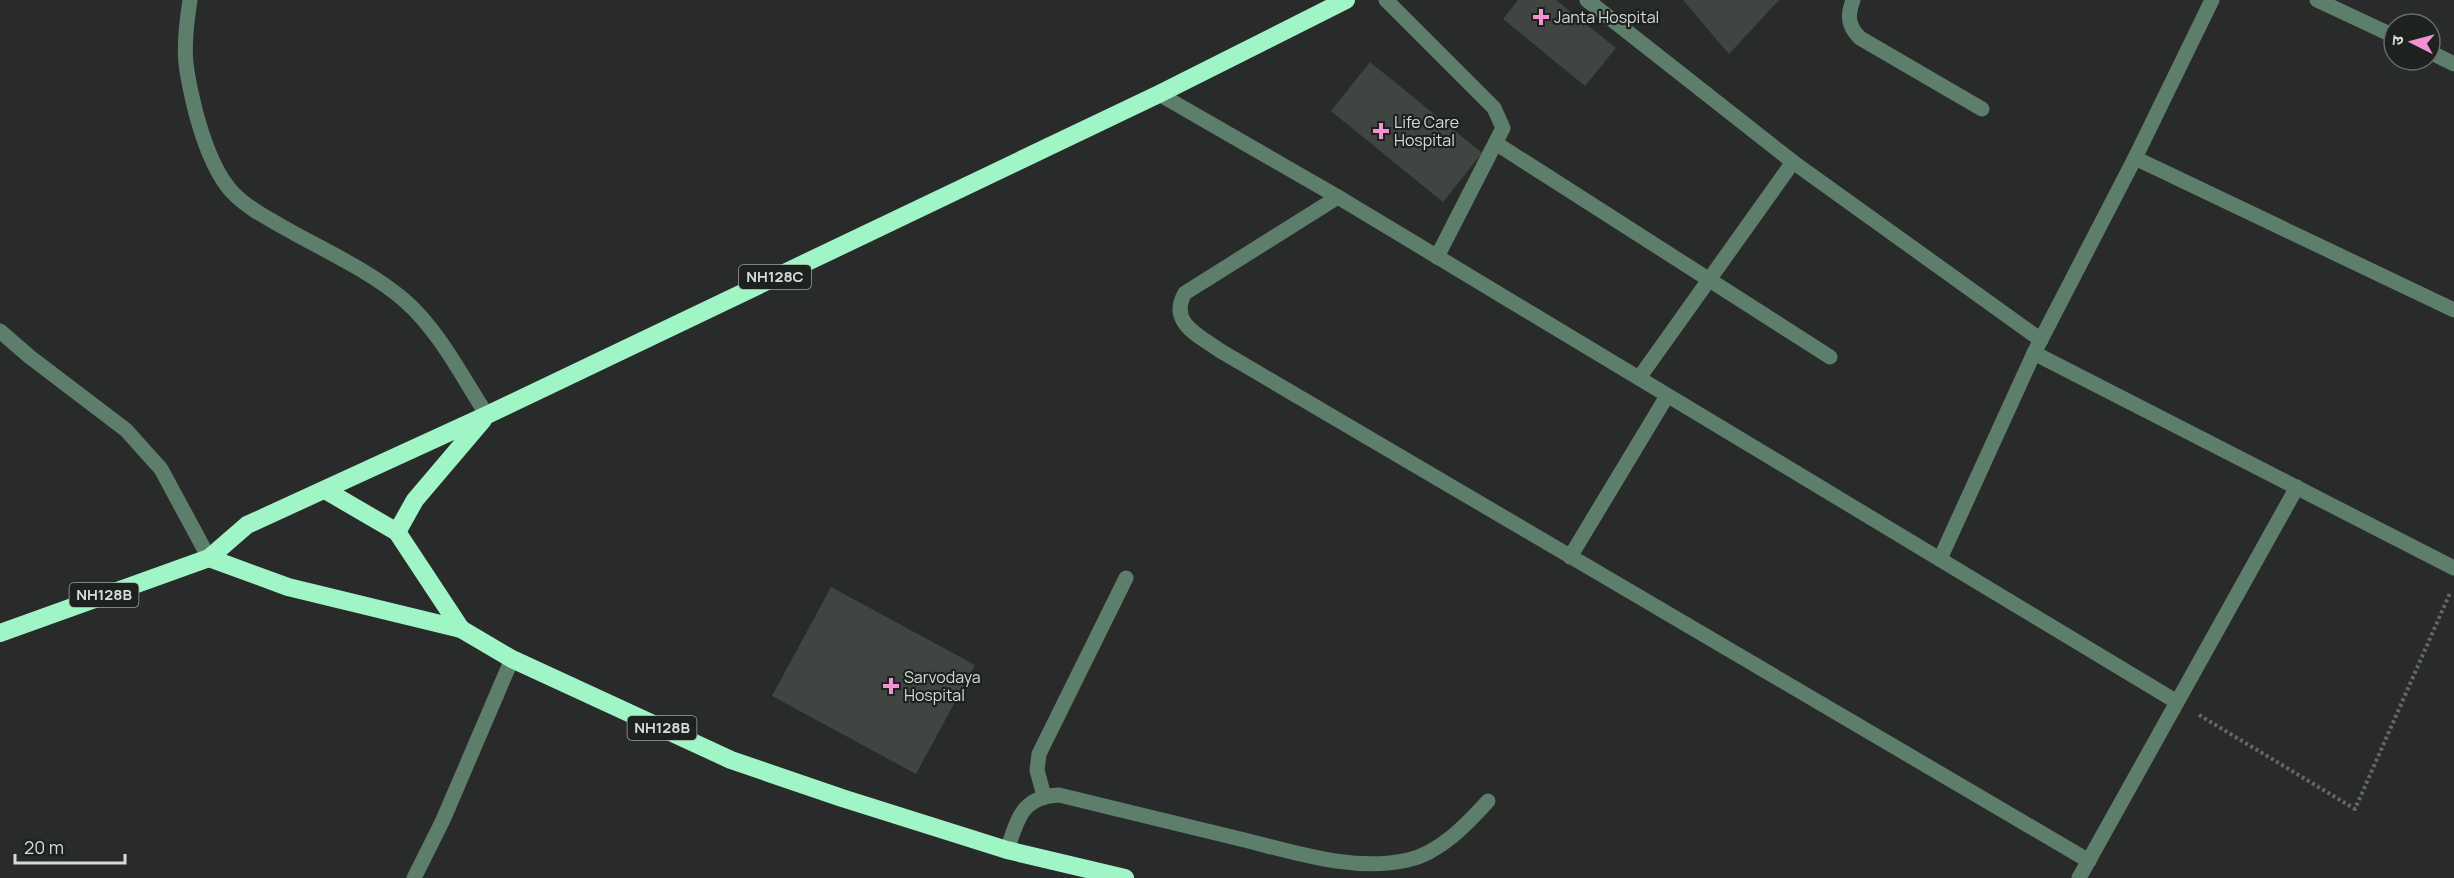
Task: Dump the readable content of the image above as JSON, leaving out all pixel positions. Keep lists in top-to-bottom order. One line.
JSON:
{"streets":{"highway":["NH128C","NH128B"]},"crossings":[["NH128C","NH128B"]],"places":{"health":["Janta Hospital","Life Care Hospital","Sarvodaya Hospital"]},"scale_bar":"20 m","north":"left"}
